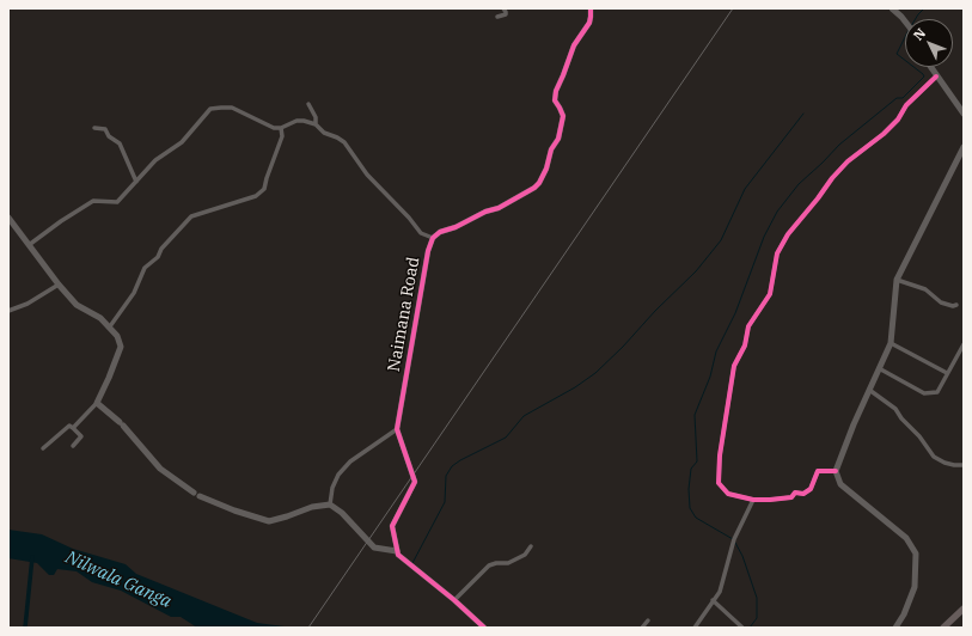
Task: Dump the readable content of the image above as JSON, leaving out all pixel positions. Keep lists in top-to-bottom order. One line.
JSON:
{"streets":{"street":["Naimana Road"]},"water":["Nilwala Ganga"],"north":"top left"}
